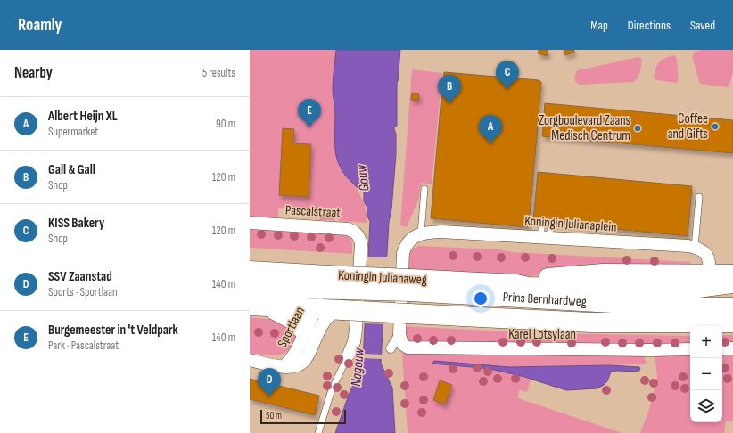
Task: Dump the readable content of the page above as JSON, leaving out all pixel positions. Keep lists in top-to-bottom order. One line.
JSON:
{"streets":{"main road":["Koningin Julianaweg","Prins Bernhardweg"],"street":["Pascalstraat","Koningin Julianaplein","Sportlaan","Karel Lotsylaan"]},"crossings":[["Koningin Julianaweg","Prins Bernhardweg"],["Koningin Julianaweg","Sportlaan"],["Prins Bernhardweg","Sportlaan"]],"water":["Gouw","Nagouw"],"places":["Coffee and Gifts","Zorgboulevard Zaans Medisch Centrum"],"scale_bar":"50 m","page":{"header":"Roamly","nav":["Map","Directions","Saved"],"heading":["Nearby","5 results"],"pins":["C","B","E","A","D"],"list":[{"mark":"A","name":"Albert Heijn XL","note":"Supermarket","value":"90 m"},{"mark":"B","name":"Gall & Gall","note":"Shop","value":"120 m"},{"mark":"C","name":"KISS Bakery","note":"Shop","value":"120 m"},{"mark":"D","name":"SSV Zaanstad","note":"Sports · Sportlaan","value":"140 m"},{"mark":"E","name":"Burgemeester in 't Veldpark","note":"Park · Pascalstraat","value":"140 m"}],"map_buttons":["+","−"],"scale":"50 m"}}
